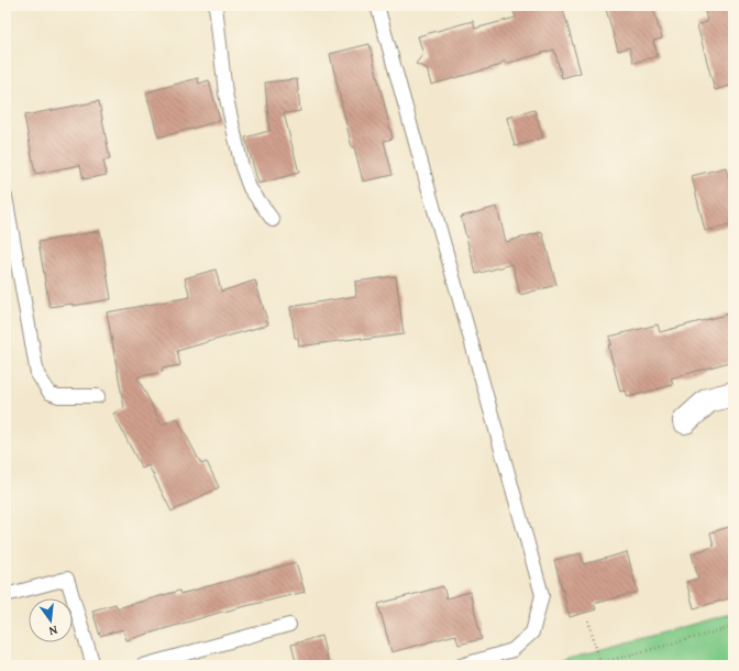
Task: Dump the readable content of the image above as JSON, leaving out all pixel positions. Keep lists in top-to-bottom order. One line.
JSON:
{"north":"bottom"}
